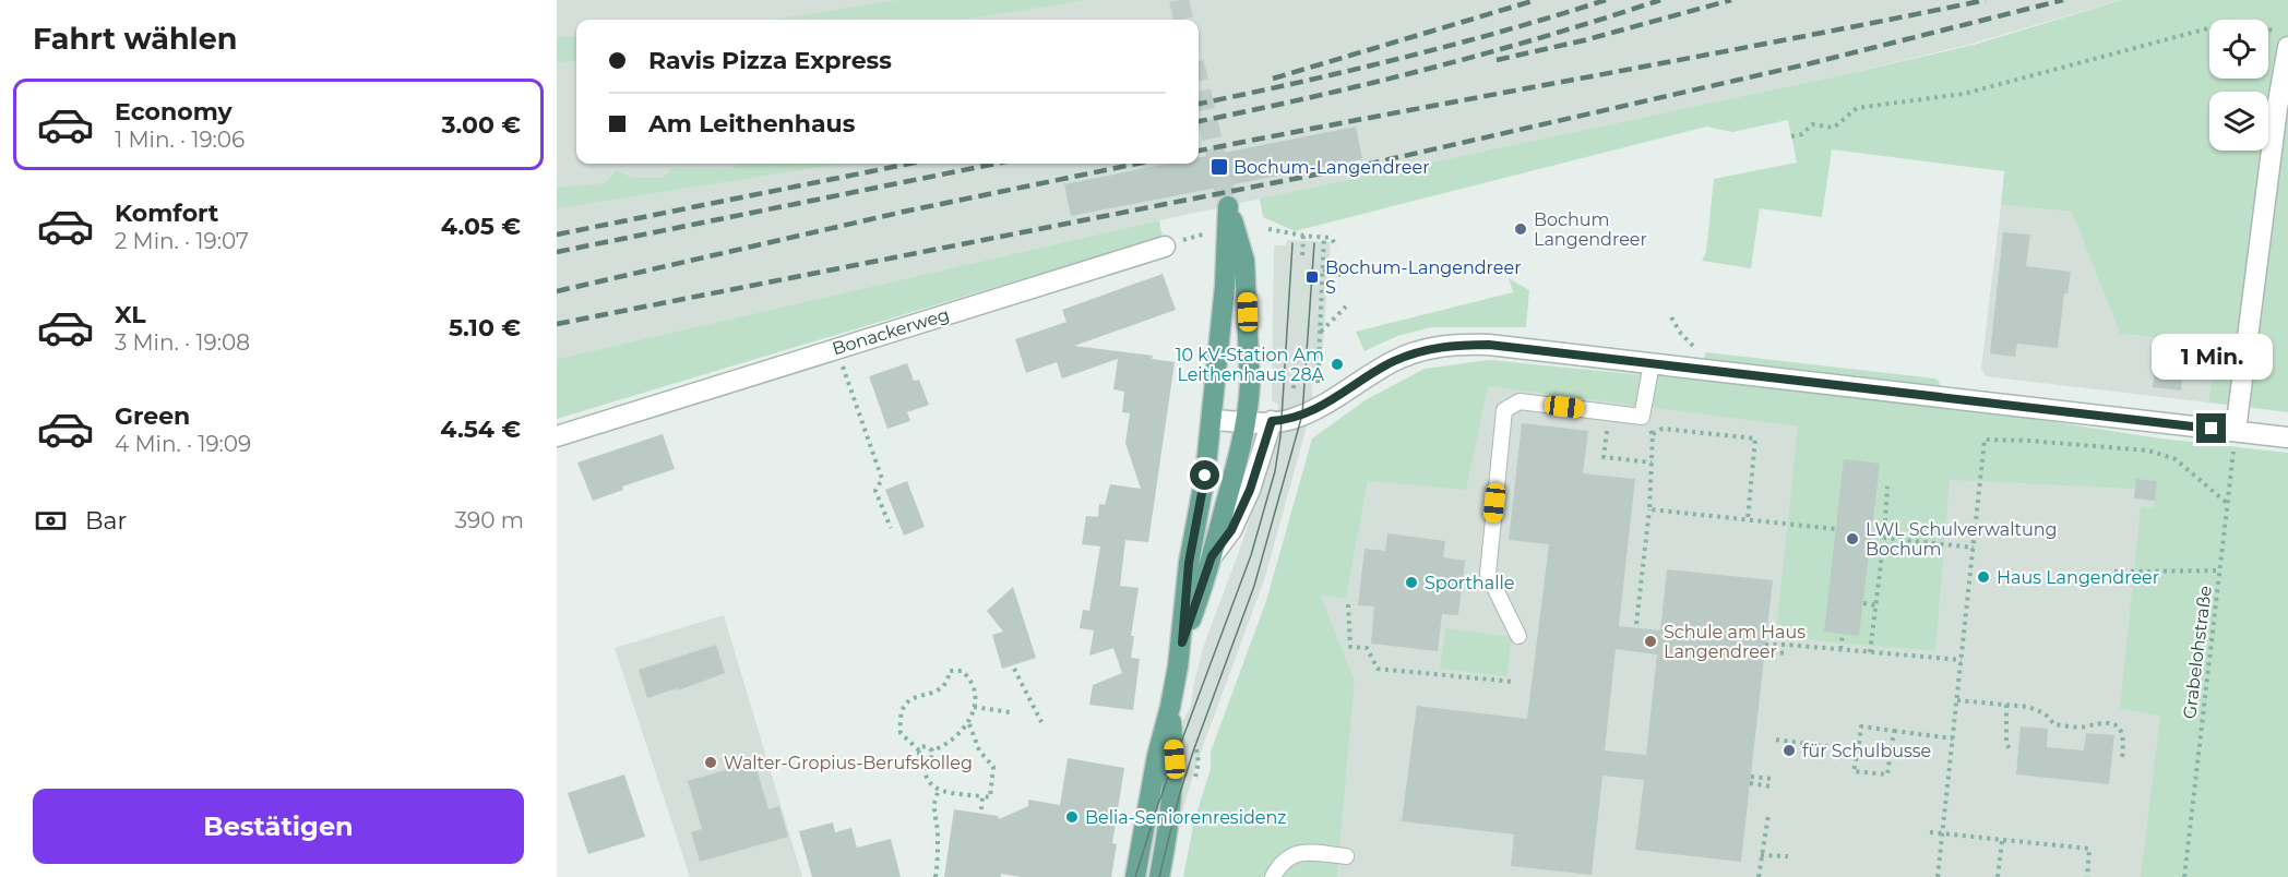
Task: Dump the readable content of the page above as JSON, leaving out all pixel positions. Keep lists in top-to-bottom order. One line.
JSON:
{"streets":{"street":["Bonackerweg"],"path":["Grabelohstraße"]},"places":{"transit":["Bochum-Langendreer","Bochum-Langendreer S"],"other":["Bochum Langendreer","10 kV-Station Am Leithenhaus 28A","LWL Schulverwaltung Bochum","Haus Langendreer","Sporthalle","Schule am Haus Langendreer","für Schulbusse","Walter-Gropius-Berufskolleg","Belia-Seniorenresidenz"]},"page":{"heading":"Fahrt wählen","banner":["Ravis Pizza Express","Am Leithenhaus"],"list":[{"name":"Economy","note":"1 Min. · 19:06","value":"3.00 €"},{"name":"Komfort","note":"2 Min. · 19:07","value":"4.05 €"},{"name":"XL","note":"3 Min. · 19:08","value":"5.10 €"},{"name":"Green","note":"4 Min. · 19:09","value":"4.54 €"}],"bubble":"1 Min.","pay":["Bar","390 m"],"buttons":"Bestätigen"}}
